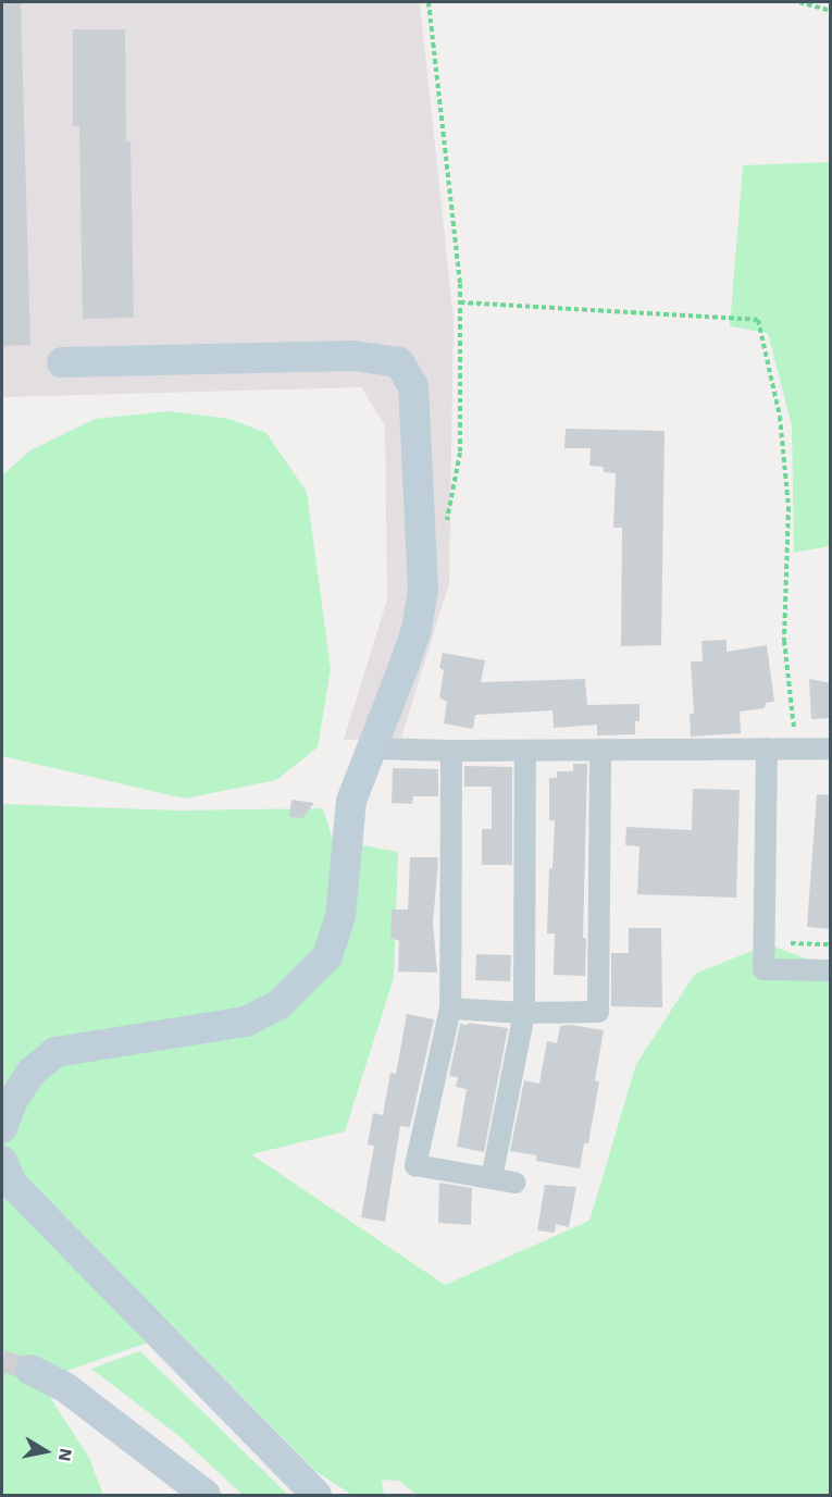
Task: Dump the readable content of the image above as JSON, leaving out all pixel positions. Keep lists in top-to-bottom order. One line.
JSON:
{"north":"right"}
